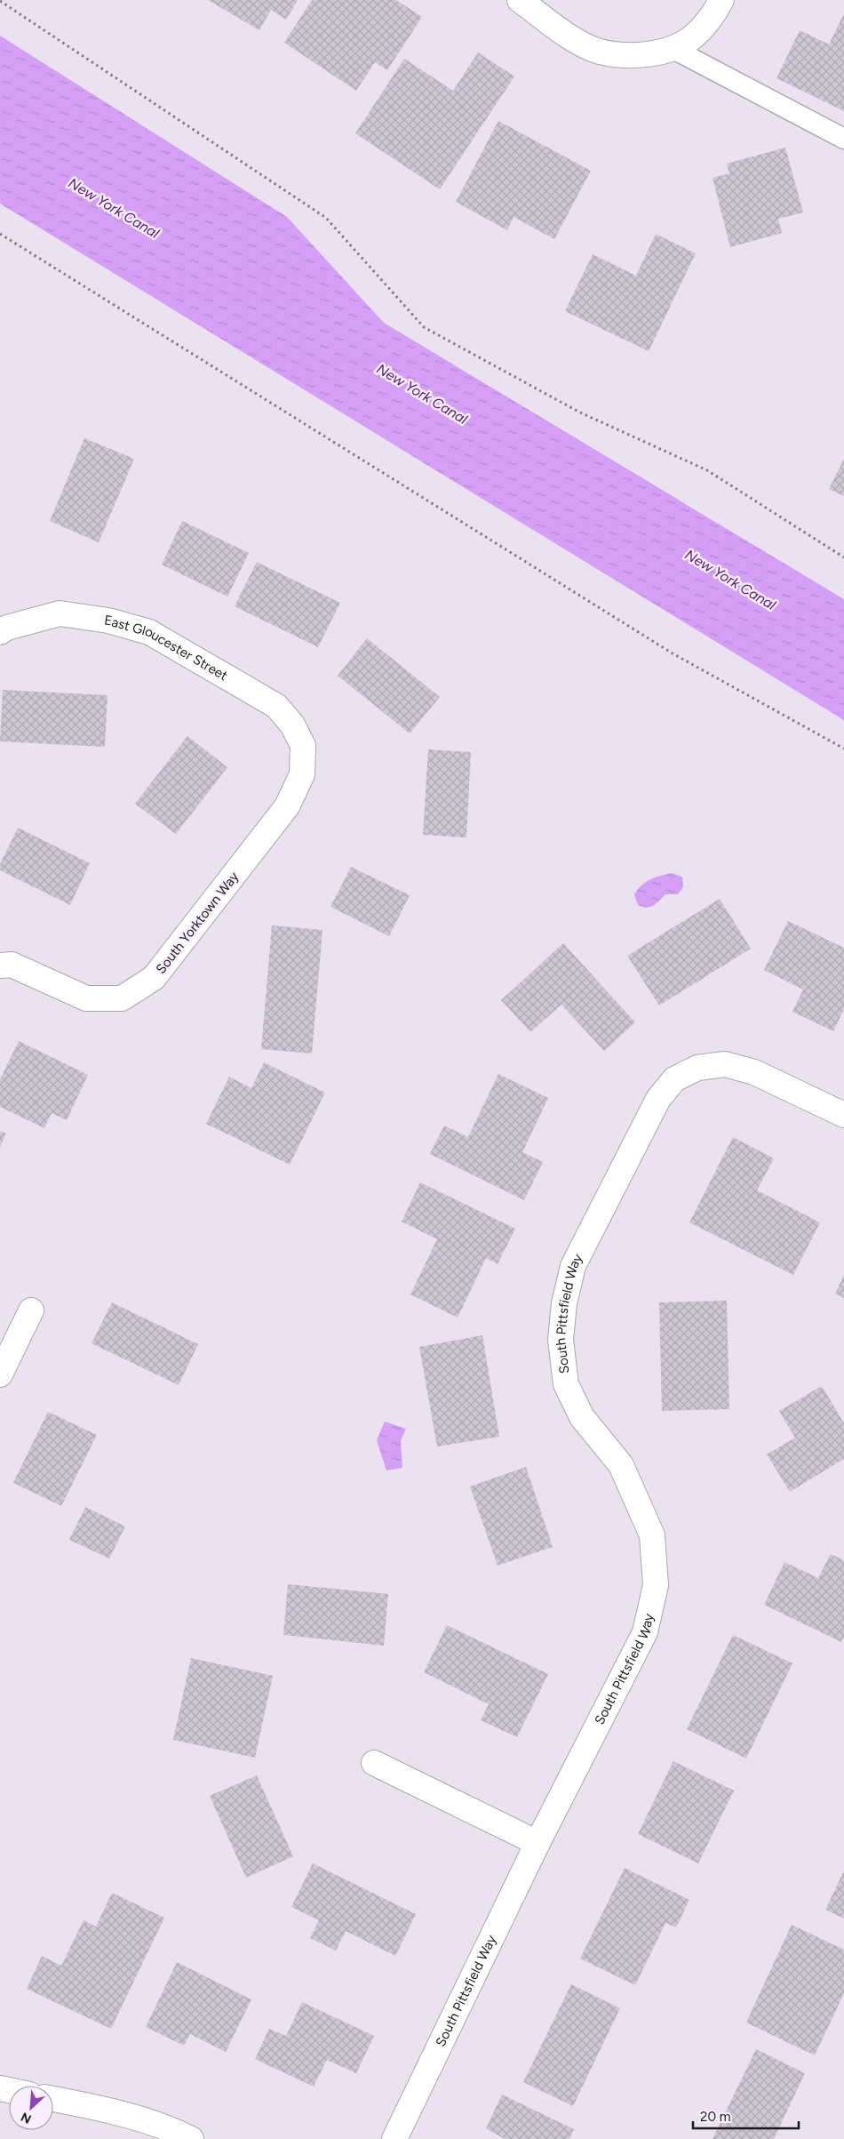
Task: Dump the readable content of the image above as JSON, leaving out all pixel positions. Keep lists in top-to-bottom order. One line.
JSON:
{"streets":{"street":["East Gloucester Street","South Yorktown Way","South Pittsfield Way"]},"crossings":[["East Gloucester Street","South Yorktown Way"]],"water":["New York Canal"],"scale_bar":"20 m","north":"bottom left"}
